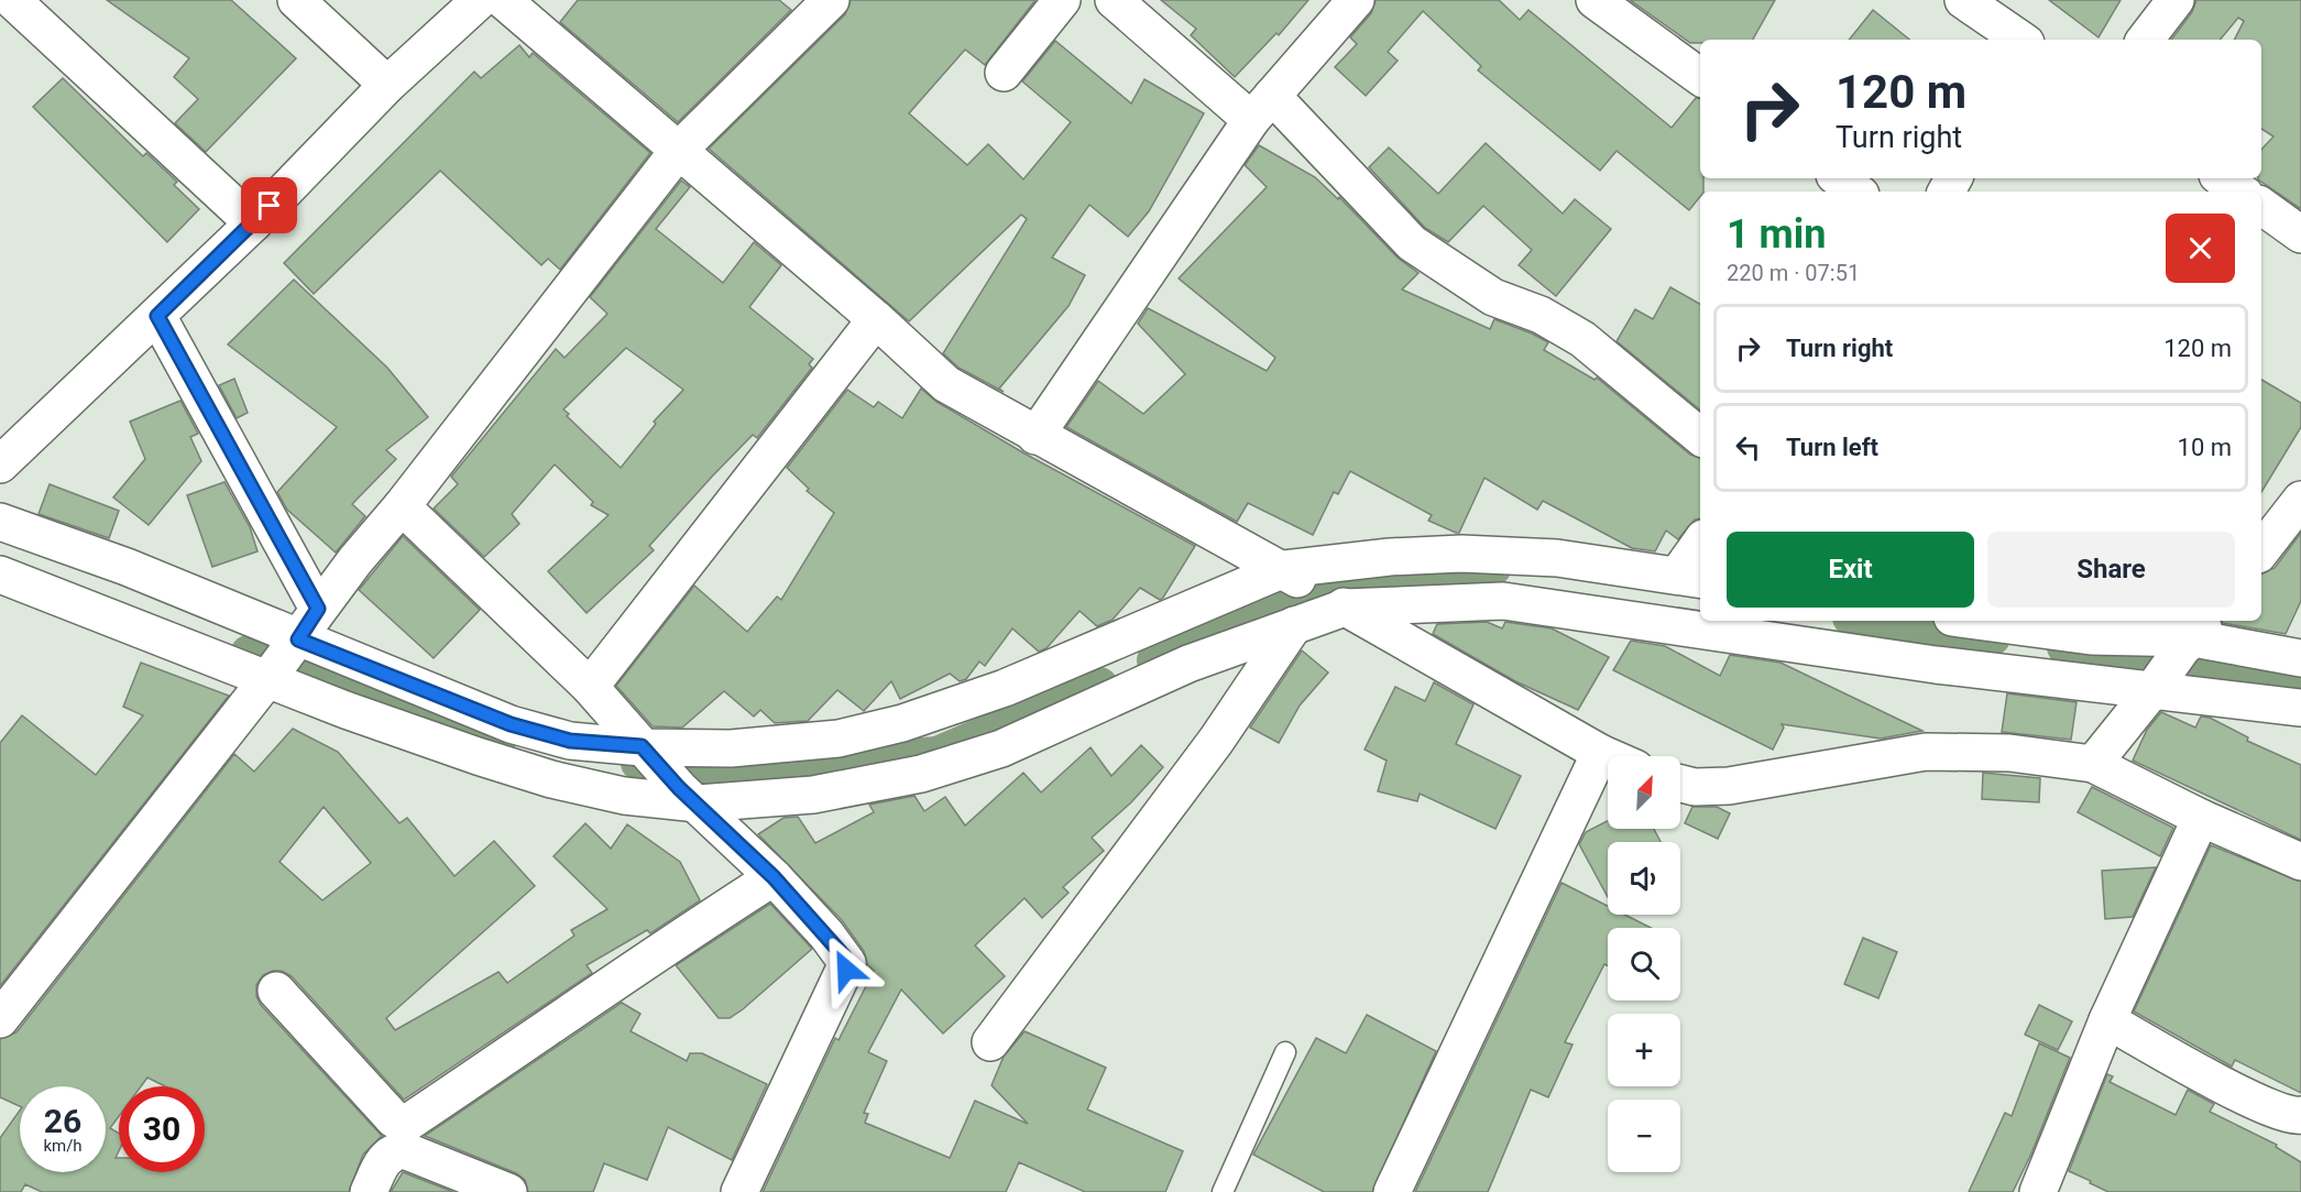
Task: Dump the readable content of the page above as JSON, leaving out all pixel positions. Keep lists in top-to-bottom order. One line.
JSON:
{"north":"top right","page":{"turn":["120 m","Turn right"],"heading":["1 min","220 m · 07:51"],"list":[{"name":"Turn right","value":"120 m"},{"name":"Turn left","value":"10 m"}],"buttons":["Exit","Share"],"map_buttons":["+","−"],"speed":"26 km/h","limit":"30"}}
